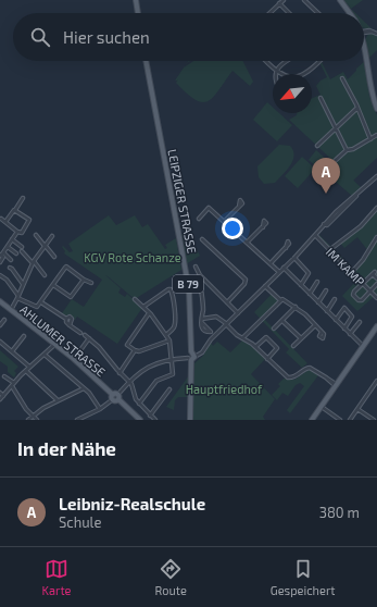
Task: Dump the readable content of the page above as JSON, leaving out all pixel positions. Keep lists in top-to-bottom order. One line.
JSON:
{"streets":{"main road":["LEIPZIGER STRASSE","B 79","AHLUMER STRASSE"],"street":["IM KAMP"]},"parks":["KGV Rote Schanze","Hauptfriedhof"],"north":"bottom left","page":{"search":"Hier suchen","pins":"A","heading":"In der Nähe","list":[{"mark":"A","name":"Leibniz-Realschule","note":"Schule","value":"380 m"}],"nav":["Karte","Route","Gespeichert"]}}
